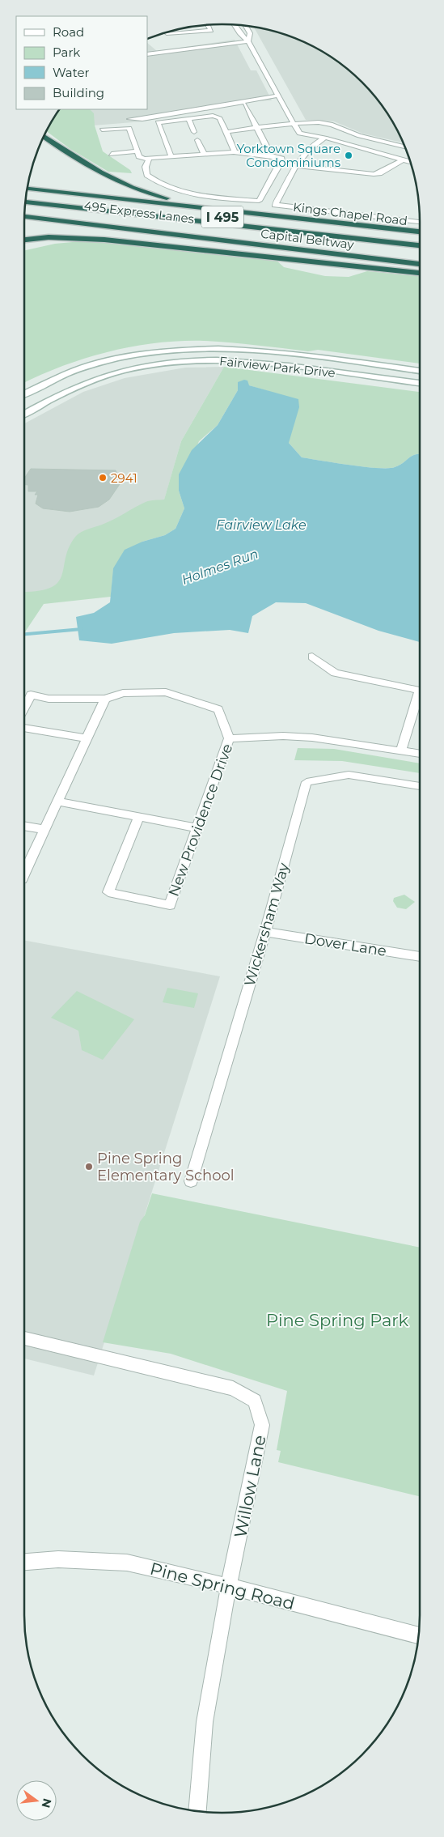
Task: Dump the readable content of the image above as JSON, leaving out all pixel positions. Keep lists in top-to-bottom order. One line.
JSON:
{"streets":{"highway":["495 Express Lanes","I 495","Capital Beltway"],"main road":["Fairview Park Drive"],"street":["Kings Chapel Road","New Providence Drive","Wickersham Way","Dover Lane","Willow Lane","Pine Spring Road"]},"crossings":[["Wickersham Way","Dover Lane"],["Willow Lane","Pine Spring Road"]],"water":["Fairview Lake","Holmes Run"],"parks":["Pine Spring Park"],"places":["Yorktown Square Condominiums","2941","Pine Spring Elementary School"],"legend":["Road","Park","Water","Building"],"north":"right"}
